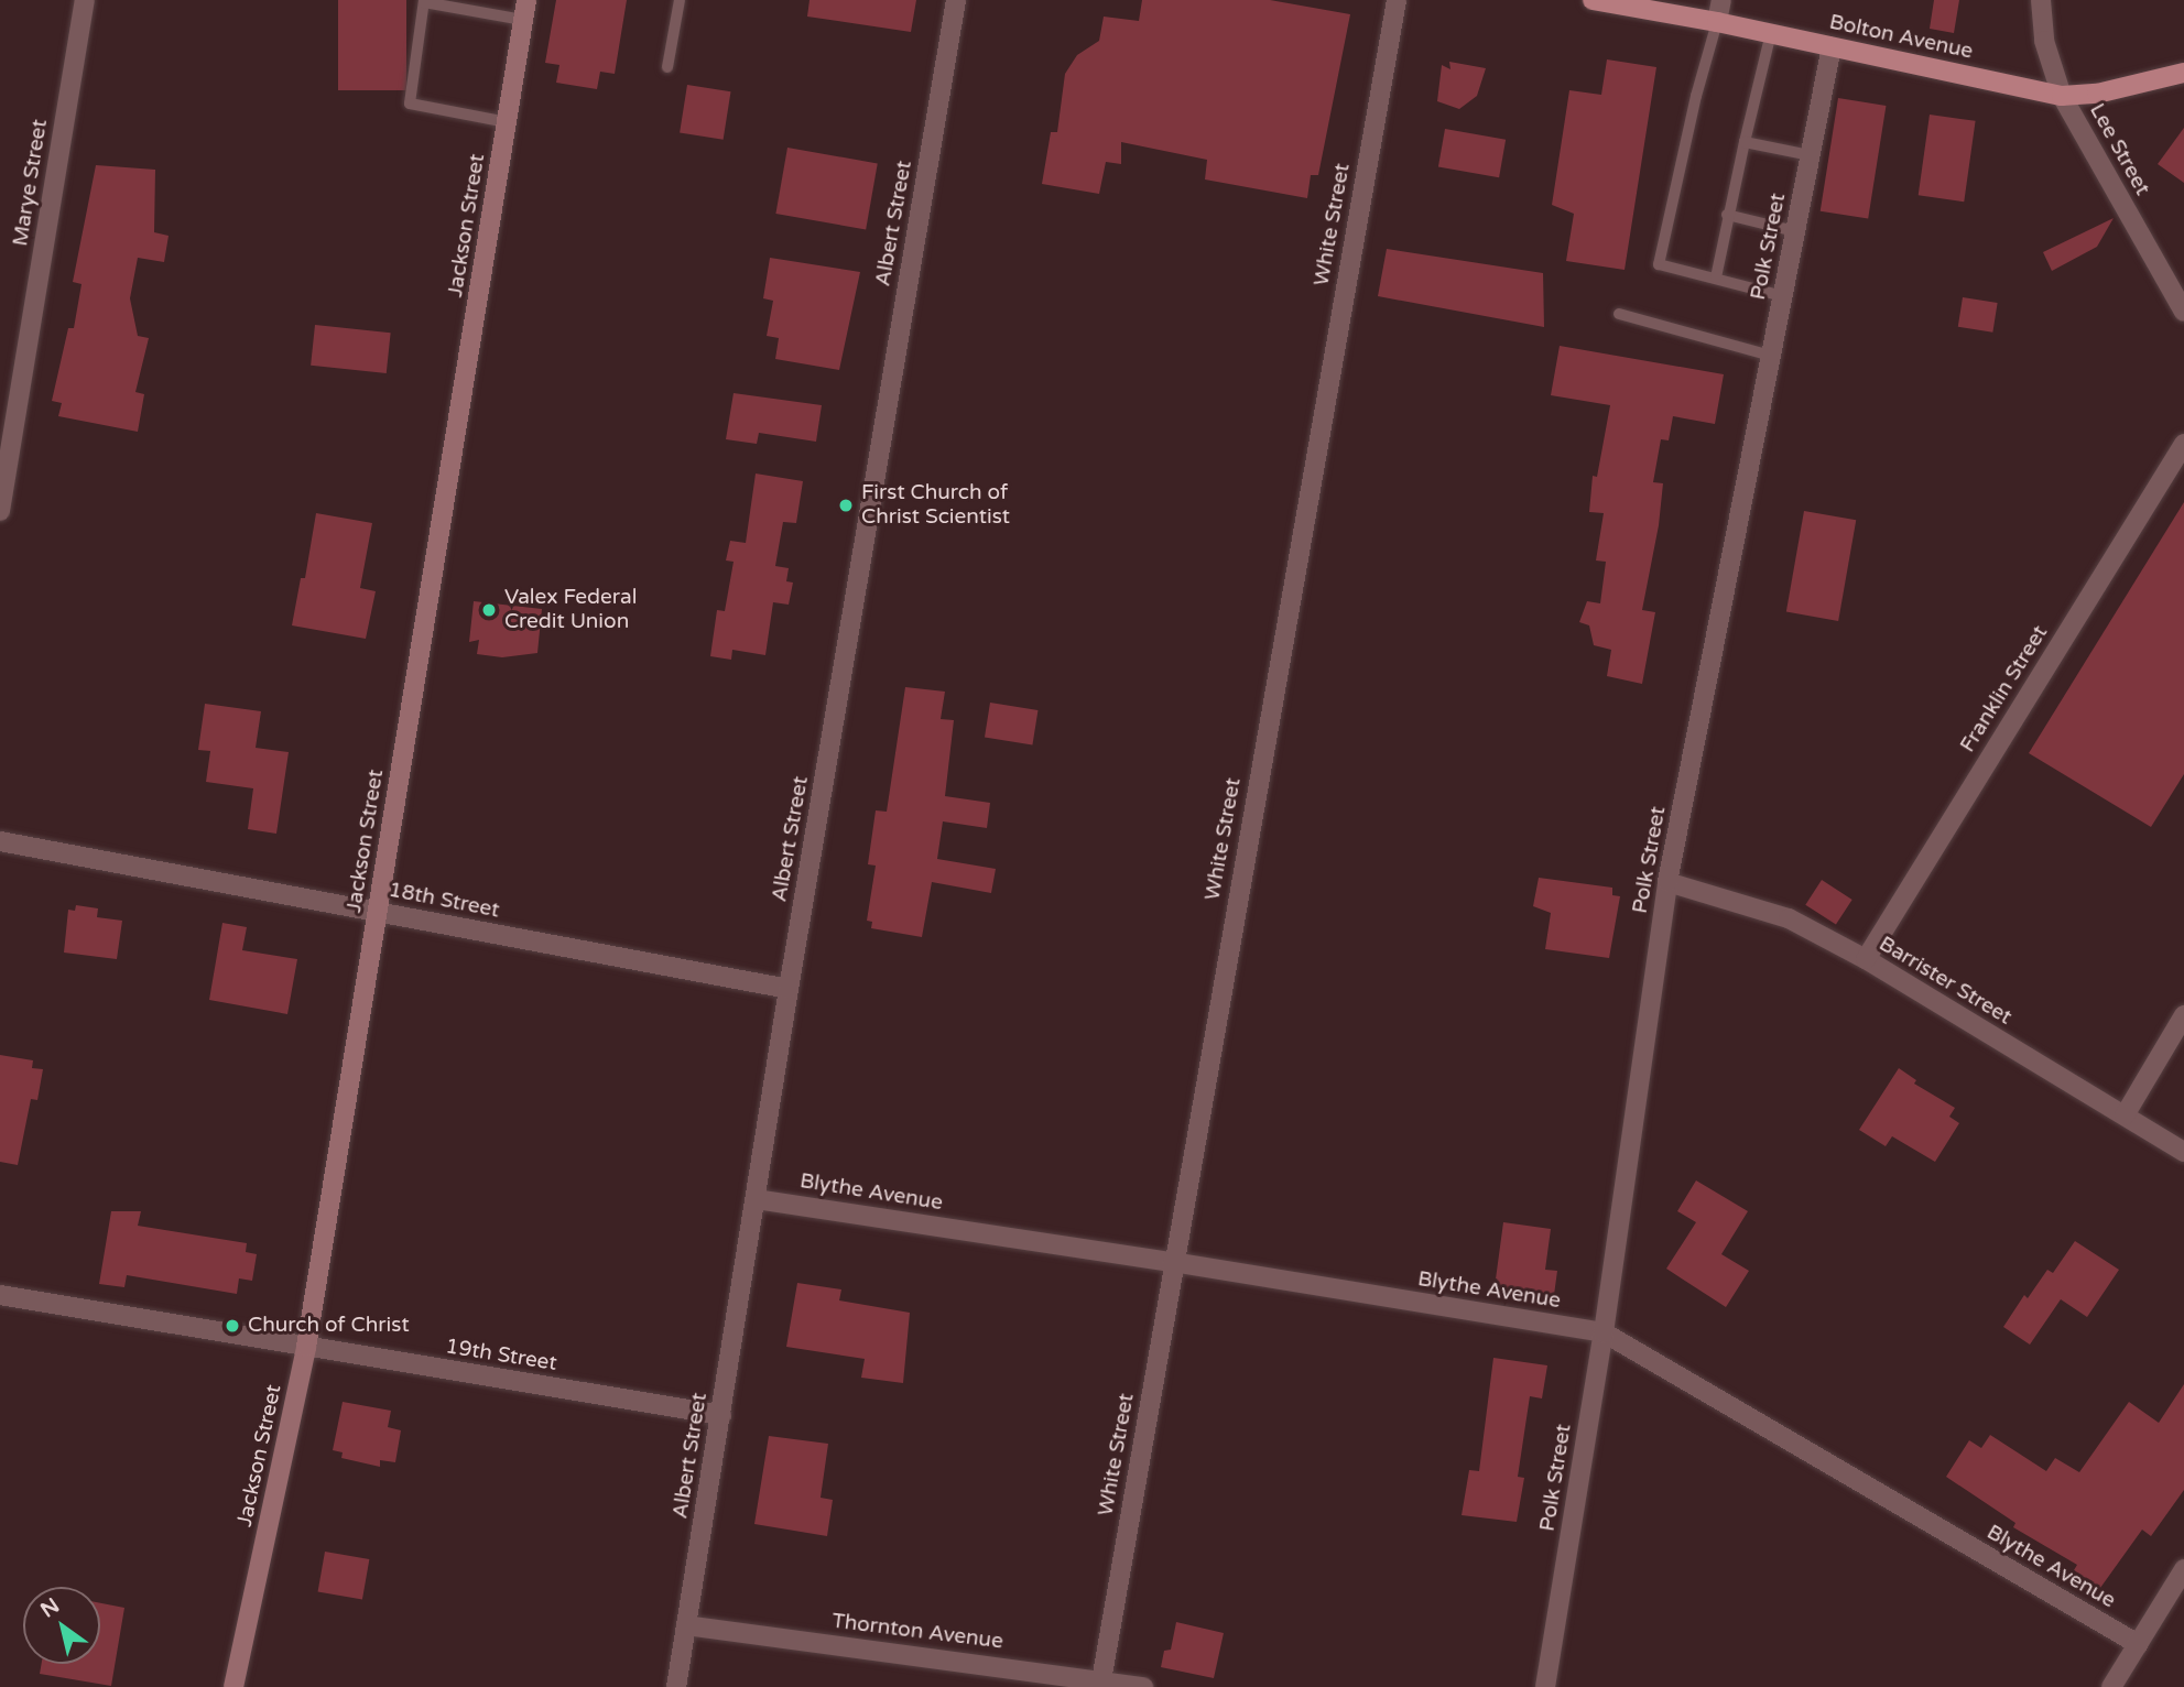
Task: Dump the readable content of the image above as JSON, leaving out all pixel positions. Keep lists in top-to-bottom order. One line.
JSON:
{"streets":{"main road":["Bolton Avenue","Jackson Street"],"street":["Lee Street","Marye Street","Albert Street","White Street","Polk Street","Franklin Street","18th Street","Barrister Street","Blythe Avenue","19th Street","Thornton Avenue"]},"crossings":[["Bolton Avenue","Lee Street"],["Bolton Avenue","Polk Street"],["Albert Street","18th Street"],["Albert Street","Blythe Avenue"],["Albert Street","19th Street"],["Albert Street","Thornton Avenue"],["White Street","Blythe Avenue"],["White Street","Thornton Avenue"],["Jackson Street","18th Street"],["Jackson Street","19th Street"],["Polk Street","Barrister Street"],["Polk Street","Blythe Avenue"],["Franklin Street","Barrister Street"]],"places":["First Church of Christ Scientist","Valex Federal Credit Union","Church of Christ"],"north":"top left"}
